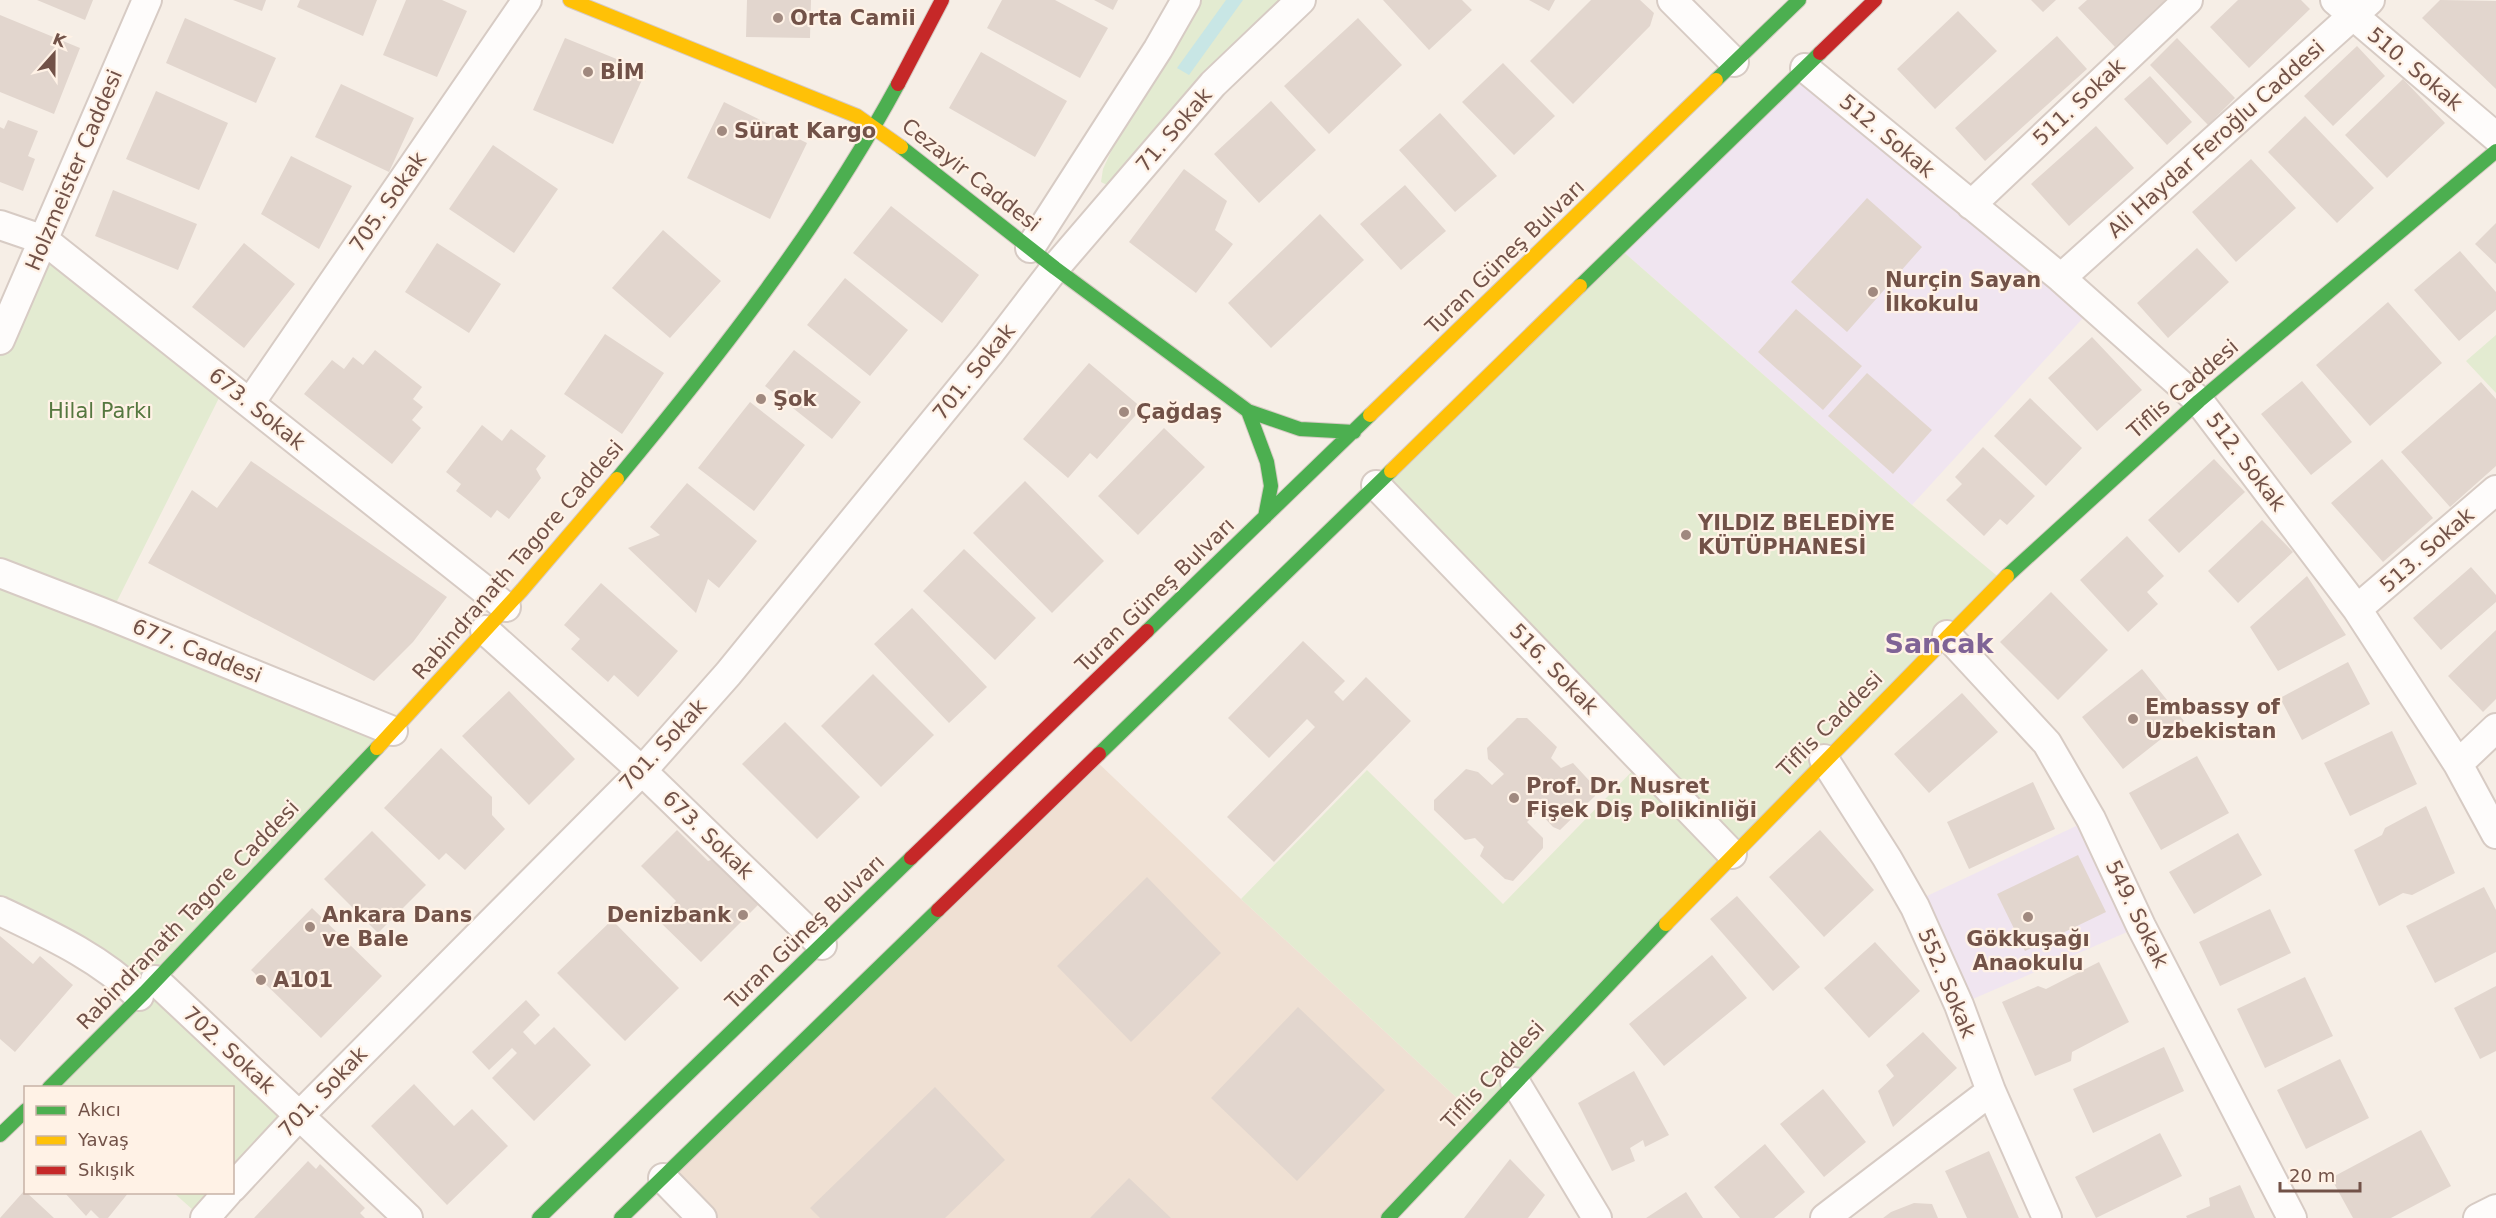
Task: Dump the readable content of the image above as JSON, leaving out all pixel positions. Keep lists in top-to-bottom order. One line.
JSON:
{"streets":{"main road":["Cezayir Caddesi","Turan Güneş Bulvarı","Tiflis Caddesi","Rabindranath Tagore Caddesi"],"street":["510. Sokak","511. Sokak","71. Sokak","512. Sokak","Ali Haydar Feroğlu Caddesi","Holzmeister Caddesi","705. Sokak","701. Sokak","673. Sokak","513. Sokak","677. Caddesi","516. Sokak","549. Sokak","552. Sokak","702. Sokak"]},"crossings":[["510. Sokak","Ali Haydar Feroğlu Caddesi"],["511. Sokak","512. Sokak"],["71. Sokak","Cezayir Caddesi"],["71. Sokak","701. Sokak"],["512. Sokak","Ali Haydar Feroğlu Caddesi"],["512. Sokak","Tiflis Caddesi"],["512. Sokak","513. Sokak"],["Holzmeister Caddesi","673. Sokak"],["Cezayir Caddesi","Turan Güneş Bulvarı"],["Cezayir Caddesi","701. Sokak"],["Cezayir Caddesi","Rabindranath Tagore Caddesi"],["705. Sokak","673. Sokak"],["Turan Güneş Bulvarı","673. Sokak"],["701. Sokak","673. Sokak"],["701. Sokak","702. Sokak"],["Tiflis Caddesi","516. Sokak"],["Tiflis Caddesi","549. Sokak"],["Tiflis Caddesi","552. Sokak"],["673. Sokak","Rabindranath Tagore Caddesi"],["Rabindranath Tagore Caddesi","677. Caddesi"],["Rabindranath Tagore Caddesi","702. Sokak"]],"districts":["Sancak"],"parks":["Hilal Parkı"],"places":["Orta Camii","BİM","Sürat Kargo","Nurçin Sayan İlkokulu","Şok","Çağdaş","YILDIZ BELEDİYE KÜTÜPHANESİ","Embassy of Uzbekistan","Prof. Dr. Nusret Fişek Diş Polikinliği","Denizbank","Gökkuşağı Anaokulu","Ankara Dans ve Bale","A101"],"legend":["Akıcı","Yavaş","Sıkışık"],"scale_bar":"20 m","north":"top"}
